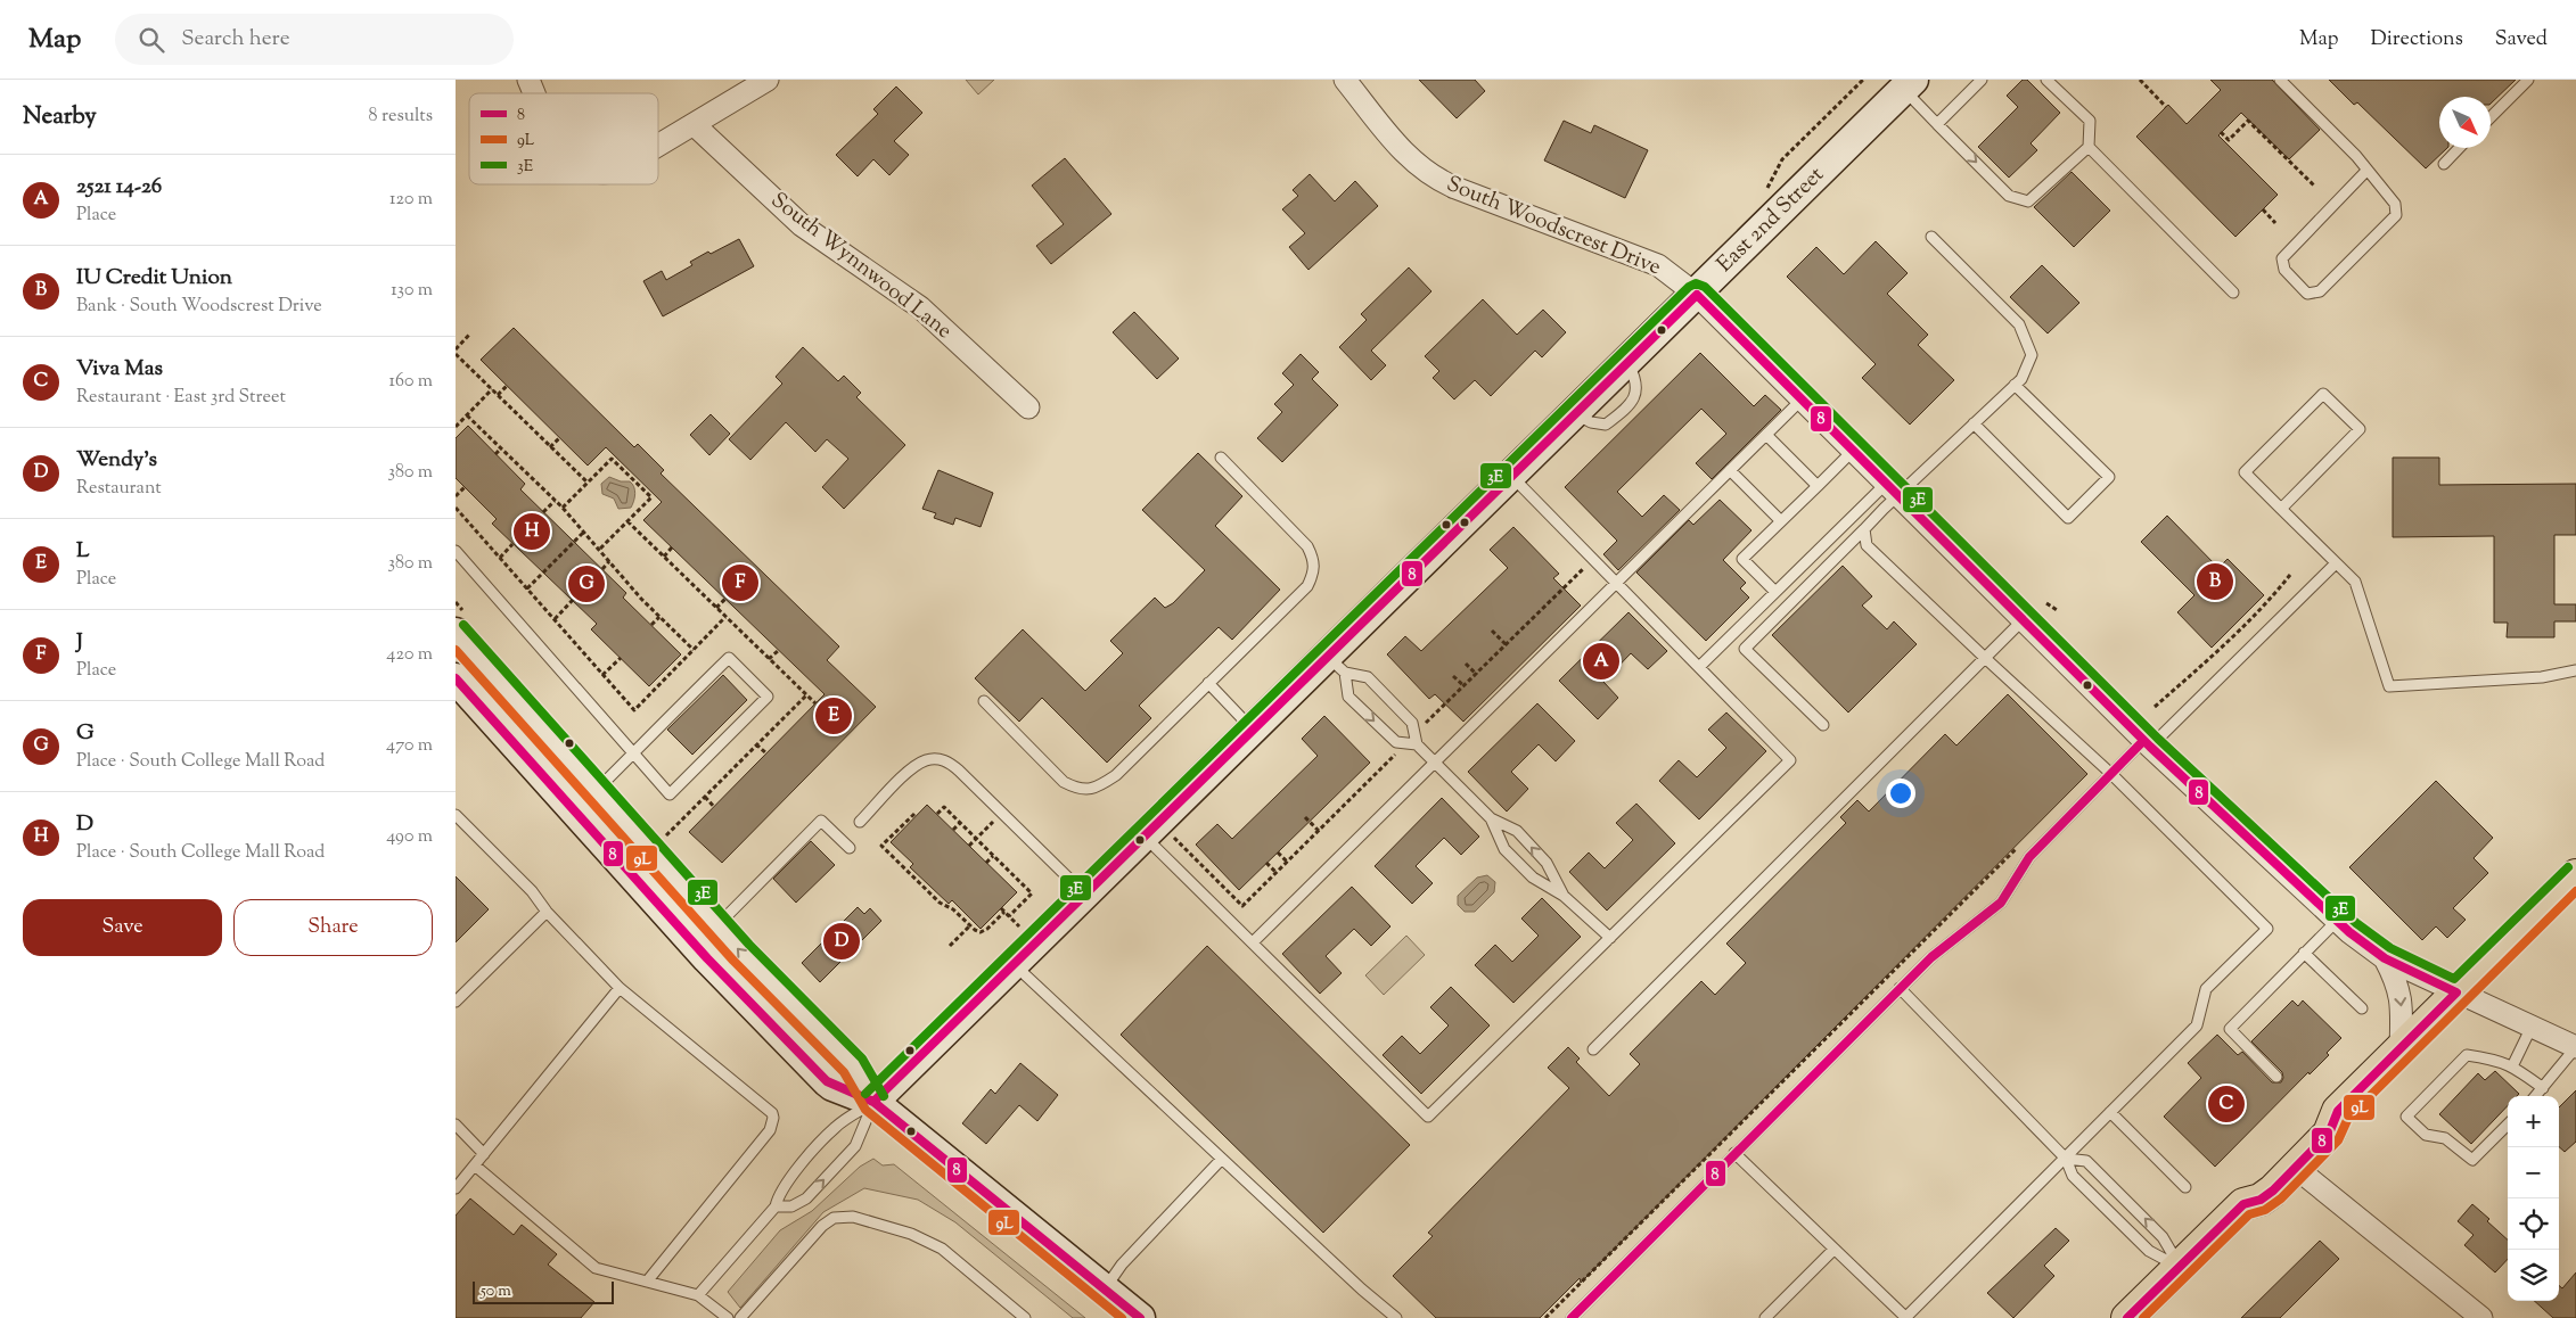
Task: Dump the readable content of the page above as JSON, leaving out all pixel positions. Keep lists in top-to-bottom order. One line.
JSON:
{"streets":{"main road":["East 2nd Street"],"street":["South Woodscrest Drive","South Wynnwood Lane"]},"crossings":[["East 2nd Street","South Woodscrest Drive"]],"lines":["transit line 3E","transit line 8","transit line 9L"],"legend":["8","9L","3E"],"scale_bar":"50 m","north":"bottom right","page":{"header":"Map","search":"Search here","nav":["Map","Directions","Saved"],"heading":["Nearby","8 results"],"list":[{"mark":"A","name":"2521 14-26","note":"Place","value":"120 m"},{"mark":"B","name":"IU Credit Union","note":"Bank · South Woodscrest Drive","value":"130 m"},{"mark":"C","name":"Viva Mas","note":"Restaurant · East 3rd Street","value":"160 m"},{"mark":"D","name":"Wendy's","note":"Restaurant","value":"380 m"},{"mark":"E","name":"L","note":"Place","value":"380 m"},{"mark":"F","name":"J","note":"Place","value":"420 m"},{"mark":"G","name":"G","note":"Place · South College Mall Road","value":"470 m"},{"mark":"H","name":"D","note":"Place · South College Mall Road","value":"490 m"}],"pins":["H","B","F","G","A","E","D","C"],"buttons":["Save","Share"],"map_buttons":["+","−"],"scale":"50 m"}}
